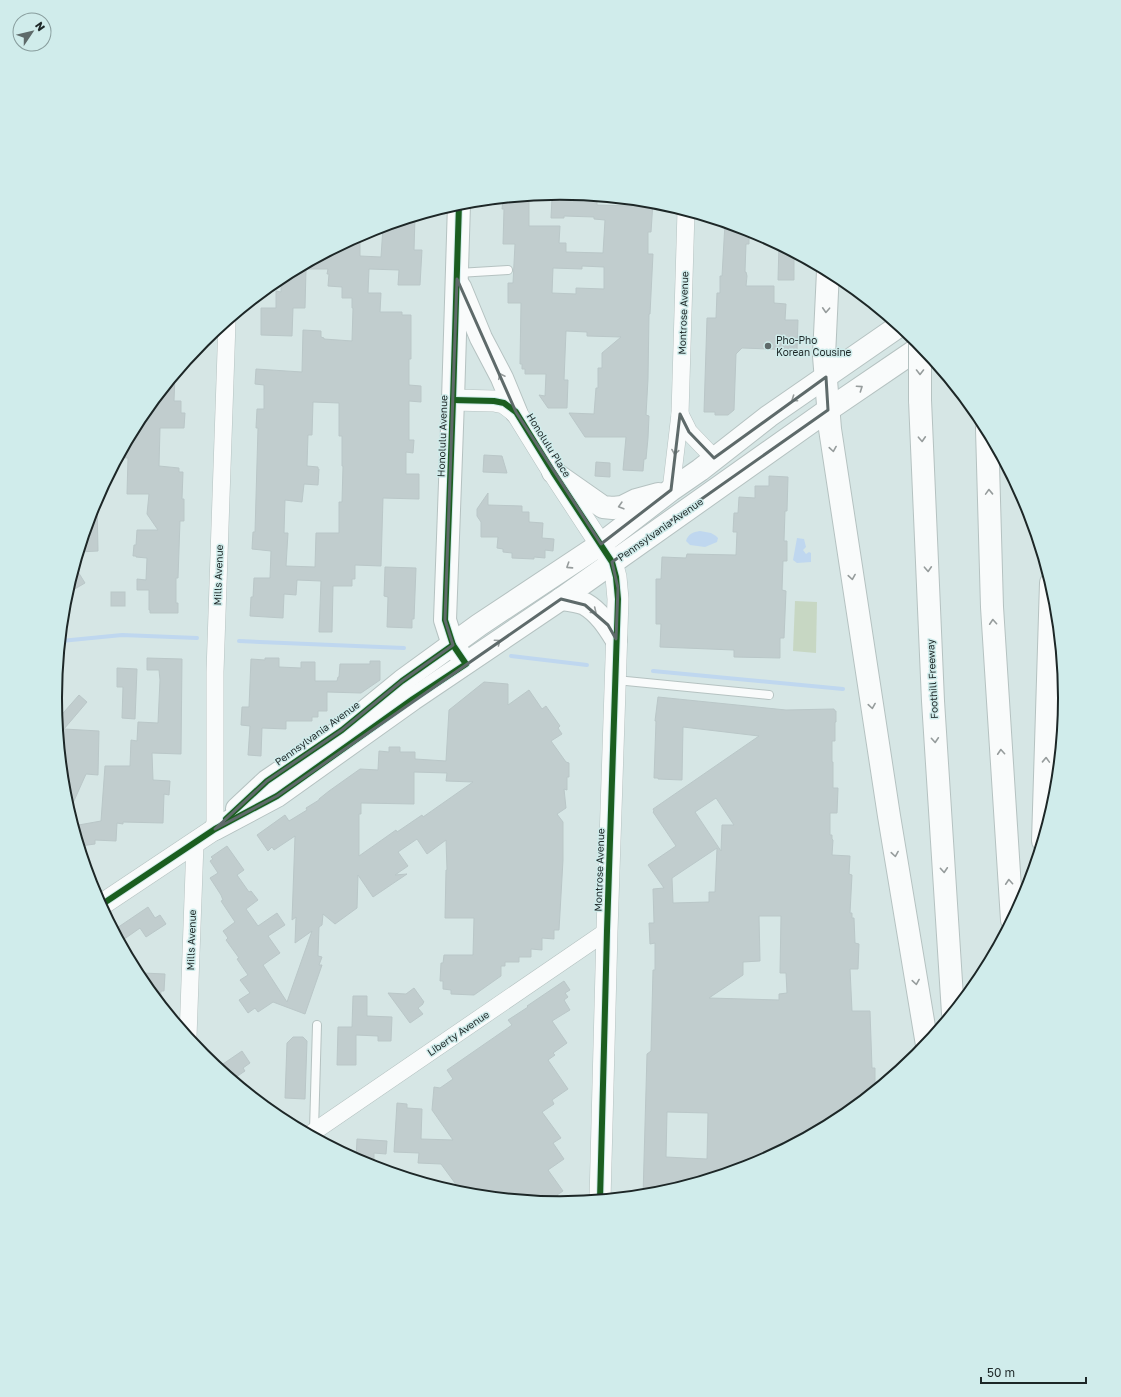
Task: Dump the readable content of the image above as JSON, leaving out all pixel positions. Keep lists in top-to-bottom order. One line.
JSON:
{"streets":{"main road":["Honolulu Avenue","Pennsylvania Avenue","Foothill Freeway"],"street":["Montrose Avenue","Honolulu Place","Mills Avenue","Liberty Avenue"]},"crossings":[["Montrose Avenue","Honolulu Place"],["Montrose Avenue","Pennsylvania Avenue"],["Montrose Avenue","Liberty Avenue"],["Honolulu Avenue","Honolulu Place"],["Honolulu Avenue","Pennsylvania Avenue"],["Honolulu Place","Pennsylvania Avenue"],["Pennsylvania Avenue","Mills Avenue"]],"places":["Pho-Pho Korean Cousine"],"scale_bar":"50 m","north":"top right"}
